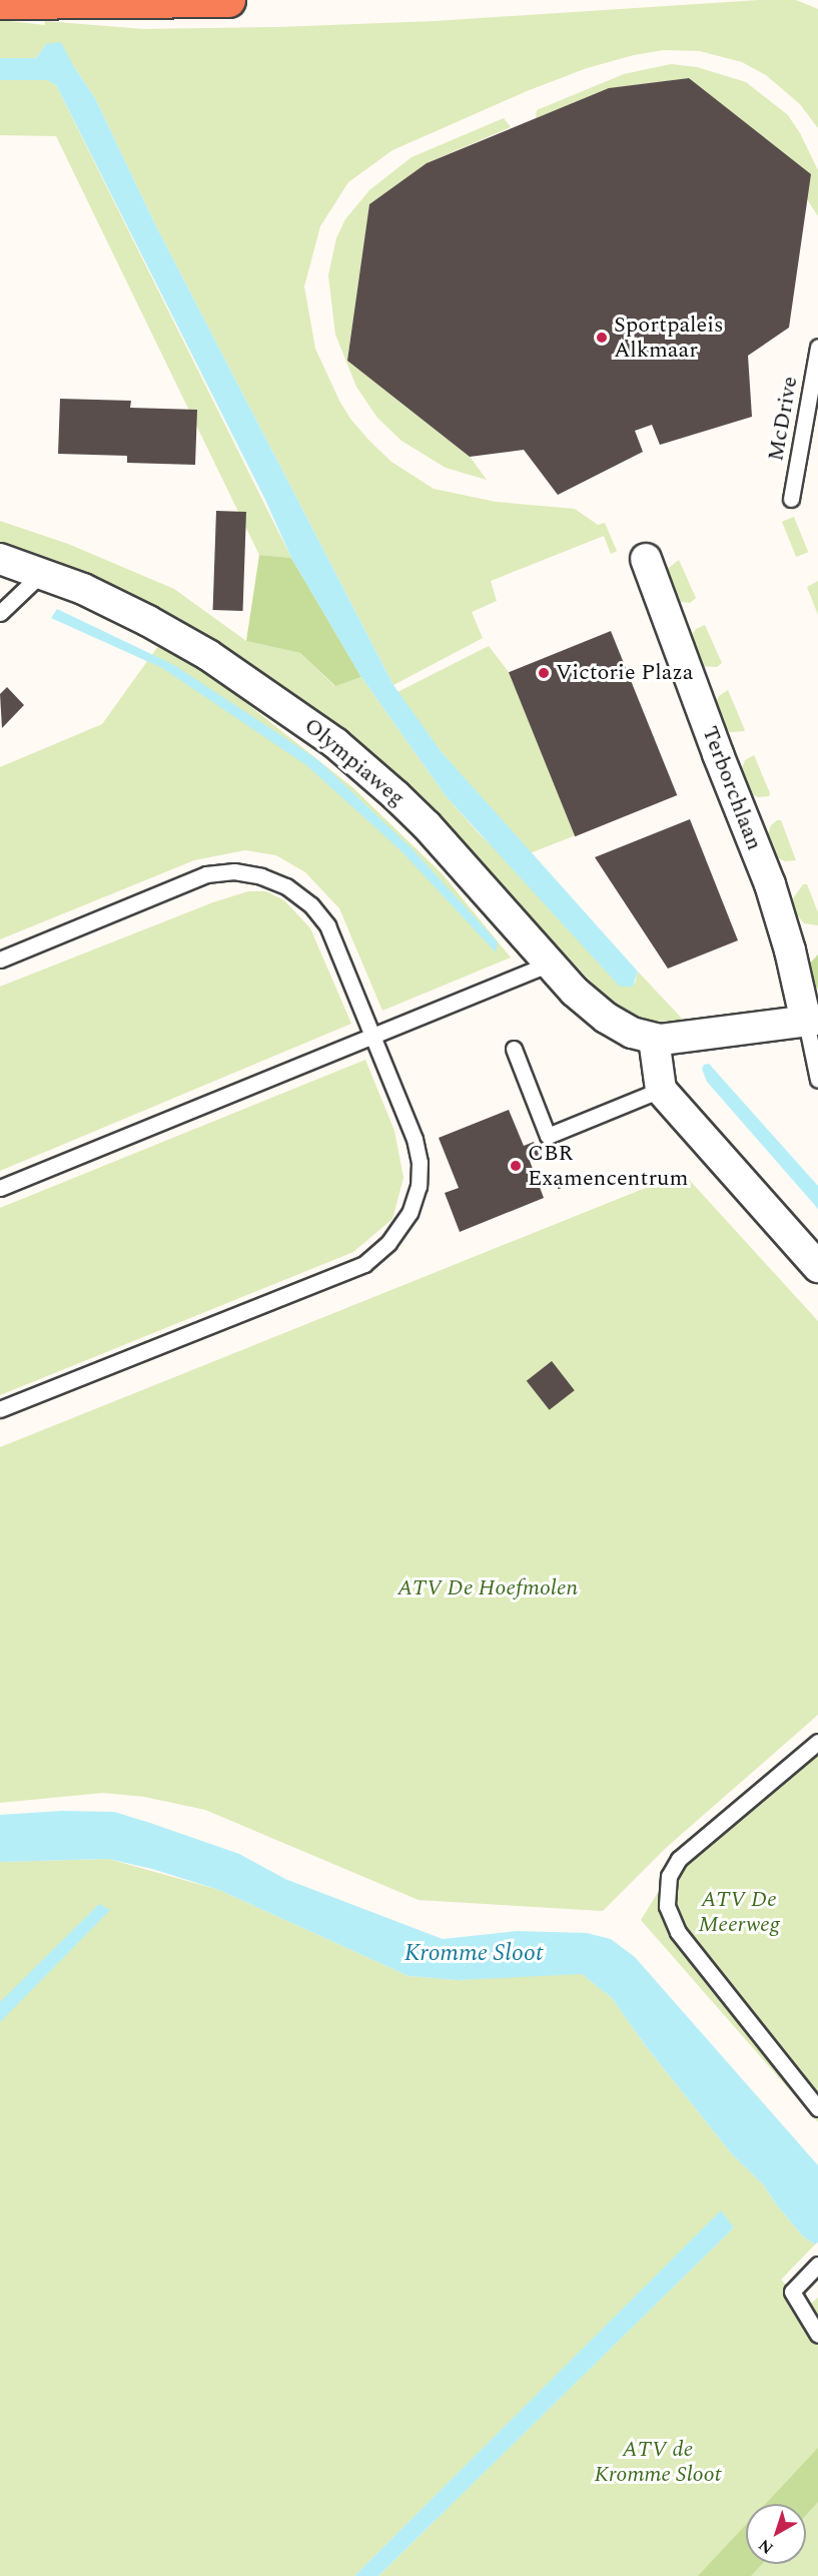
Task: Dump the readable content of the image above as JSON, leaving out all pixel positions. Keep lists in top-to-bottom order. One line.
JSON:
{"streets":{"street":["Olympiaweg","Terborchlaan"],"lane":["McDrive"]},"crossings":[["Olympiaweg","Terborchlaan"]],"water":["Kromme Sloot"],"parks":["ATV De Hoefmolen","ATV De Meerweg","ATV de Kromme Sloot"],"places":["Sportpaleis Alkmaar","Victorie Plaza","CBR Examencentrum"],"north":"bottom left"}
